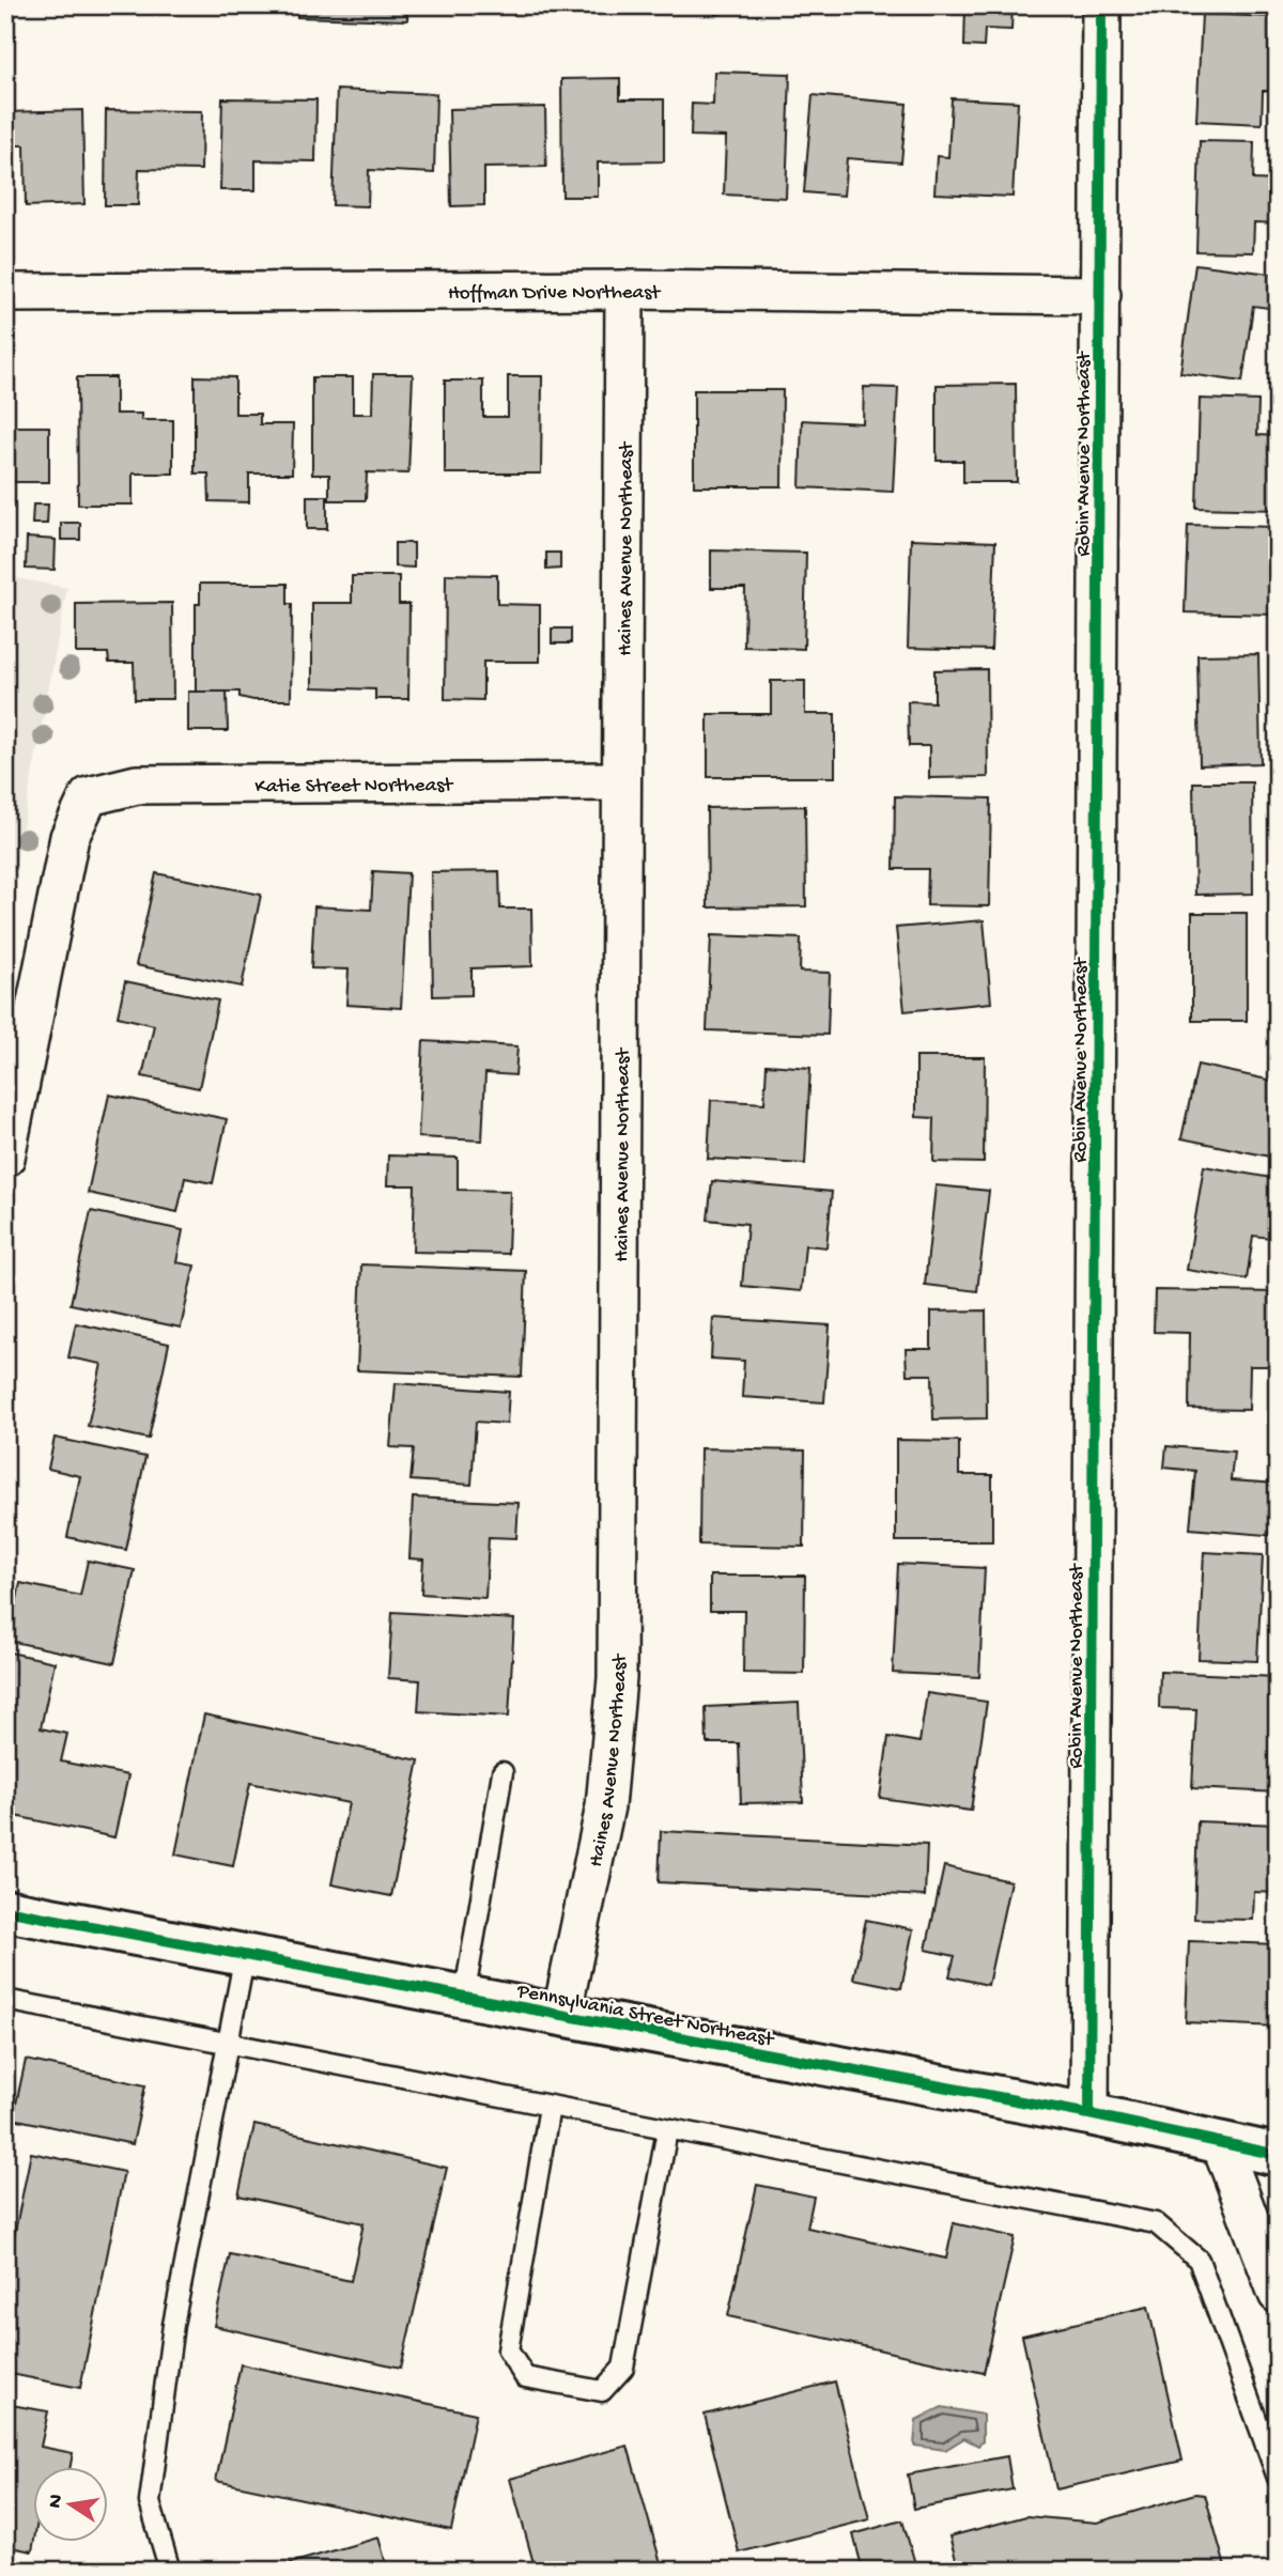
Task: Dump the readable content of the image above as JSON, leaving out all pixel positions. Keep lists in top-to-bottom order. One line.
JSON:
{"streets":{"street":["Hoffman Drive Northeast","Robin Avenue Northeast","Haines Avenue Northeast","Katie Street Northeast","Pennsylvania Street Northeast"]},"crossings":[["Hoffman Drive Northeast","Robin Avenue Northeast"],["Hoffman Drive Northeast","Haines Avenue Northeast"],["Robin Avenue Northeast","Pennsylvania Street Northeast"],["Haines Avenue Northeast","Katie Street Northeast"],["Haines Avenue Northeast","Pennsylvania Street Northeast"]],"north":"left"}
